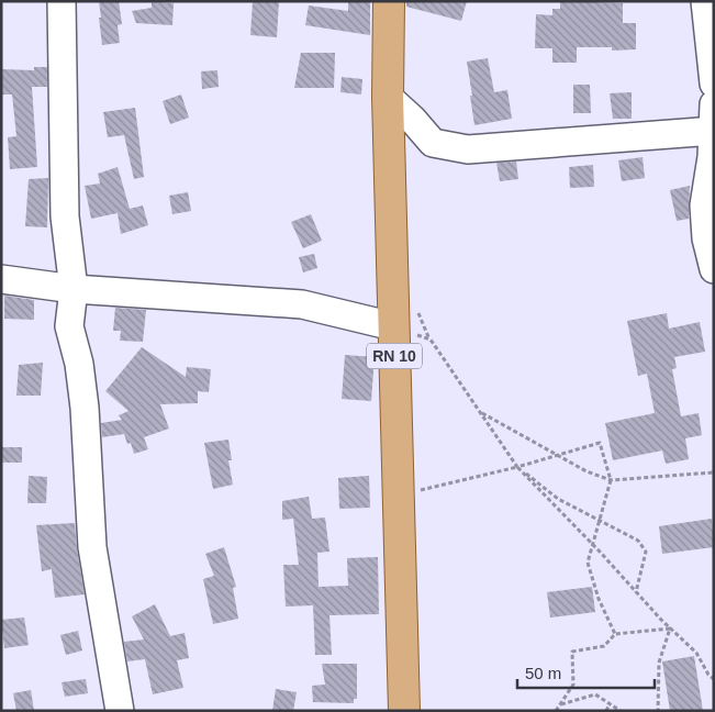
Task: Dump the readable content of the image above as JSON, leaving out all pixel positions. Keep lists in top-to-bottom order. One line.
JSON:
{"streets":{"main road":["RN 10"]},"scale_bar":"50 m"}
